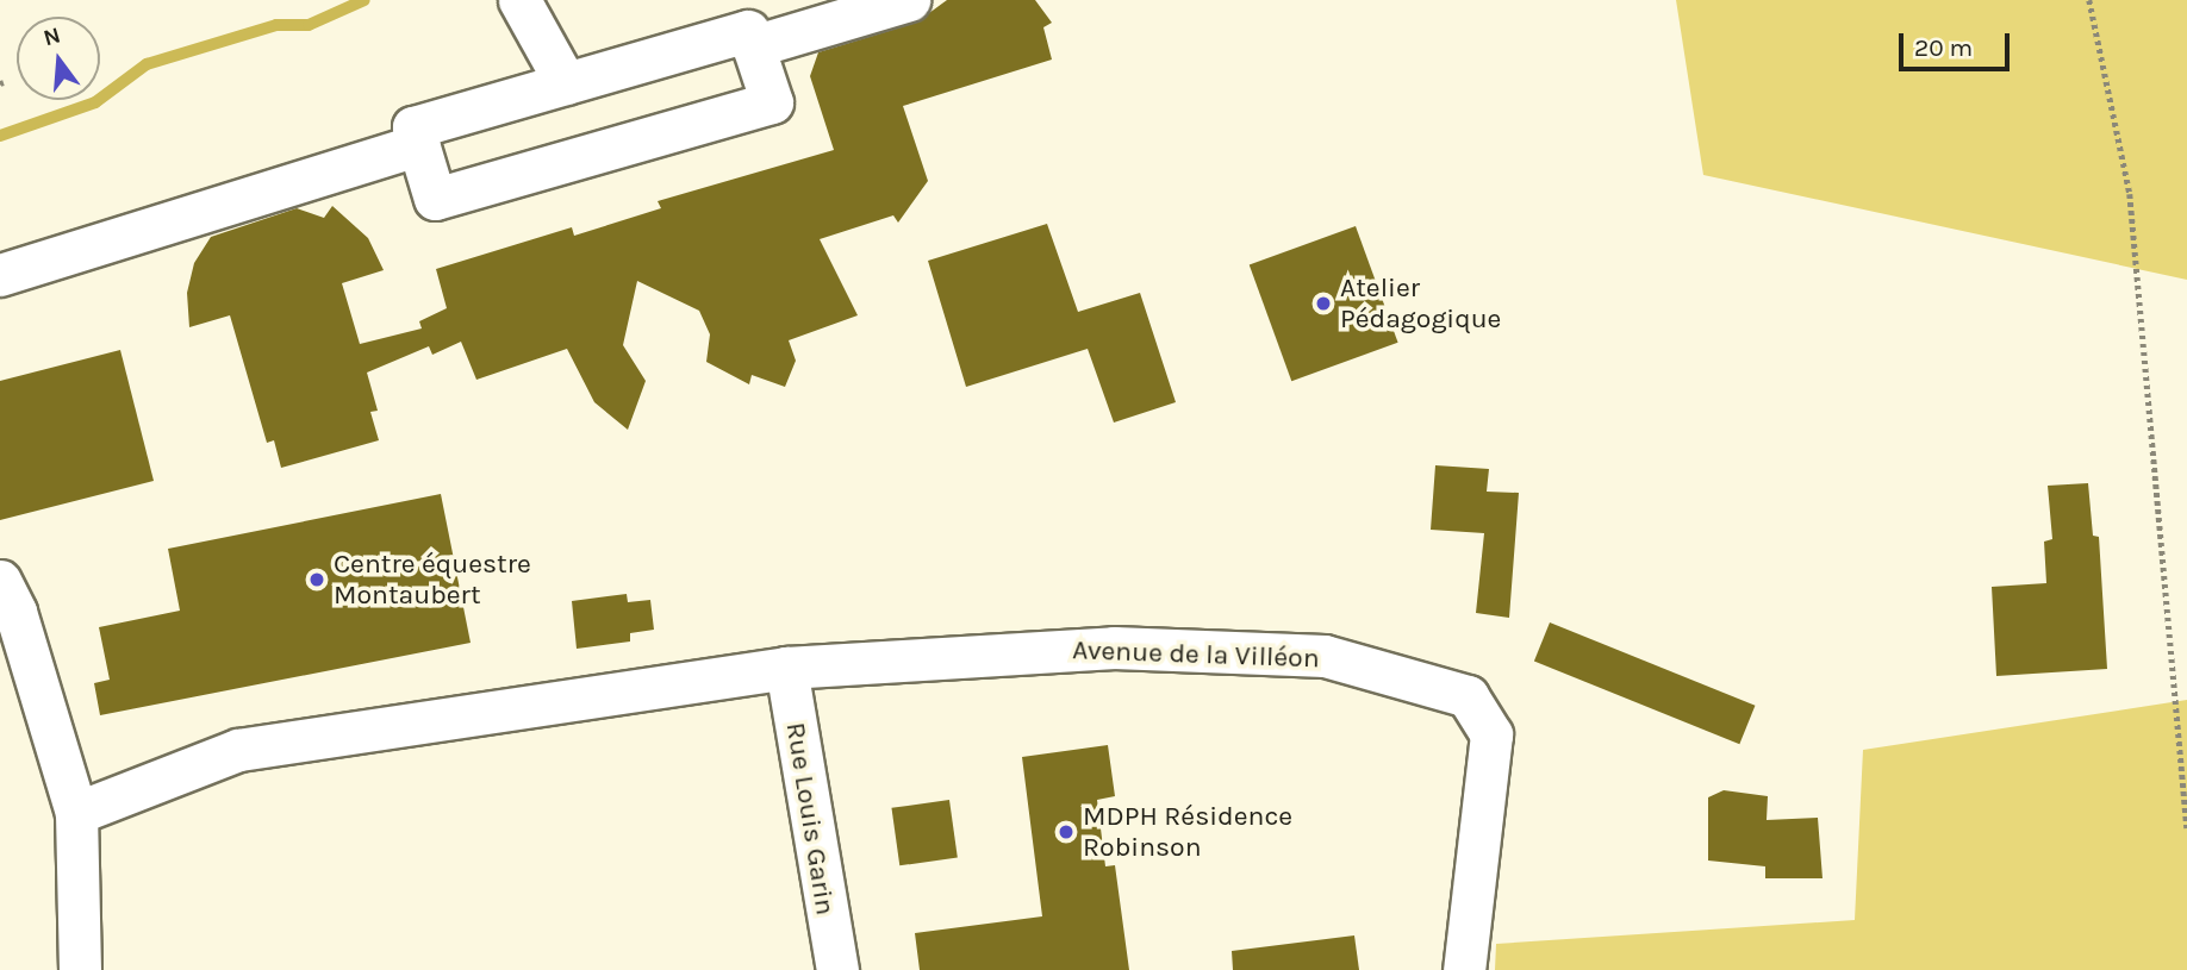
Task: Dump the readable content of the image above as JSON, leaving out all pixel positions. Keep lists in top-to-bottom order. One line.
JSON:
{"streets":{"street":["Avenue de la Villéon","Rue Louis Garin"]},"crossings":[["Avenue de la Villéon","Rue Louis Garin"]],"places":["Atelier Pédagogique","Centre équestre Montaubert","MDPH Résidence Robinson"],"scale_bar":"20 m","north":"top"}
